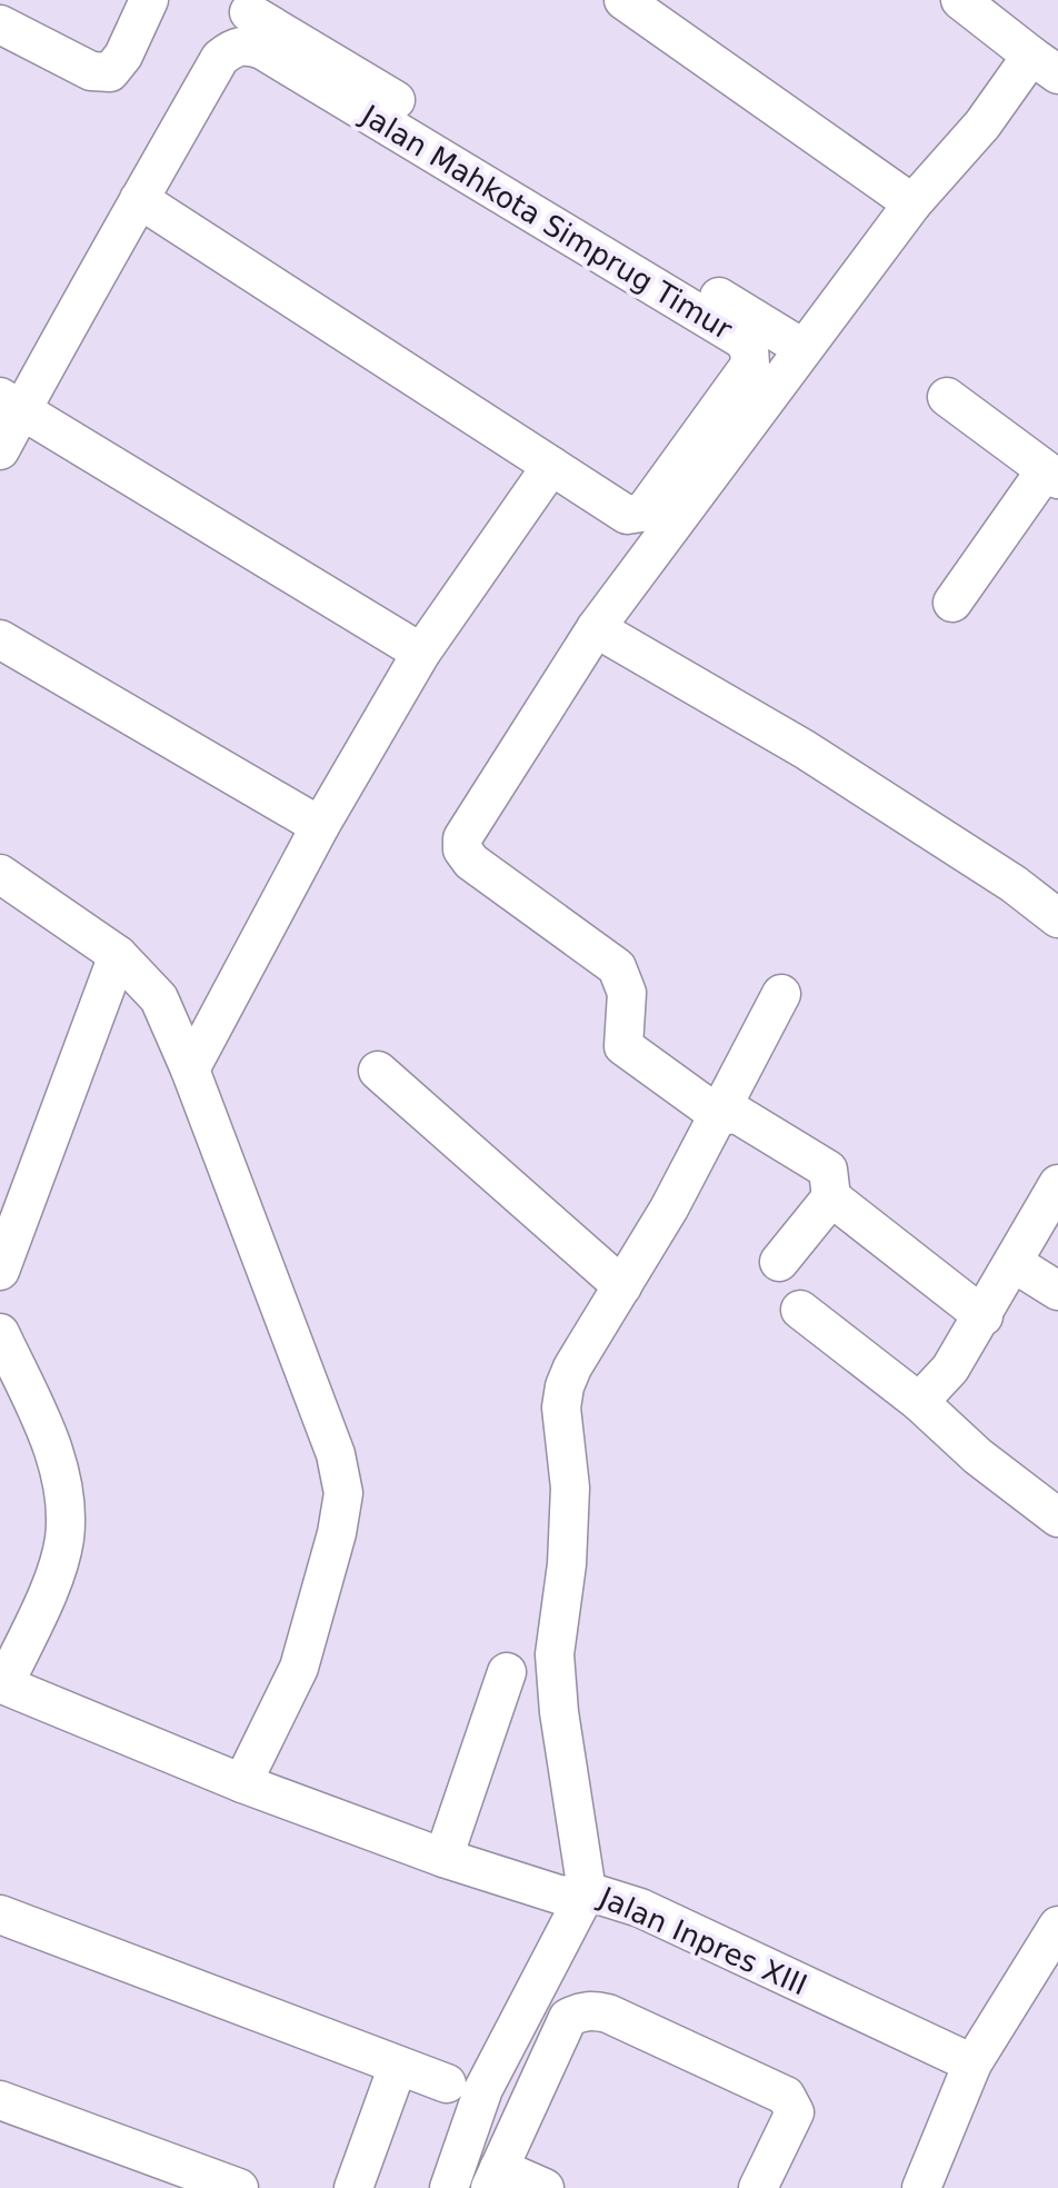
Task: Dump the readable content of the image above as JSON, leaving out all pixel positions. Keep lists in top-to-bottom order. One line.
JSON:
{"streets":{"street":["Jalan Mahkota Simprug Timur","Jalan Inpres XIII"]}}
